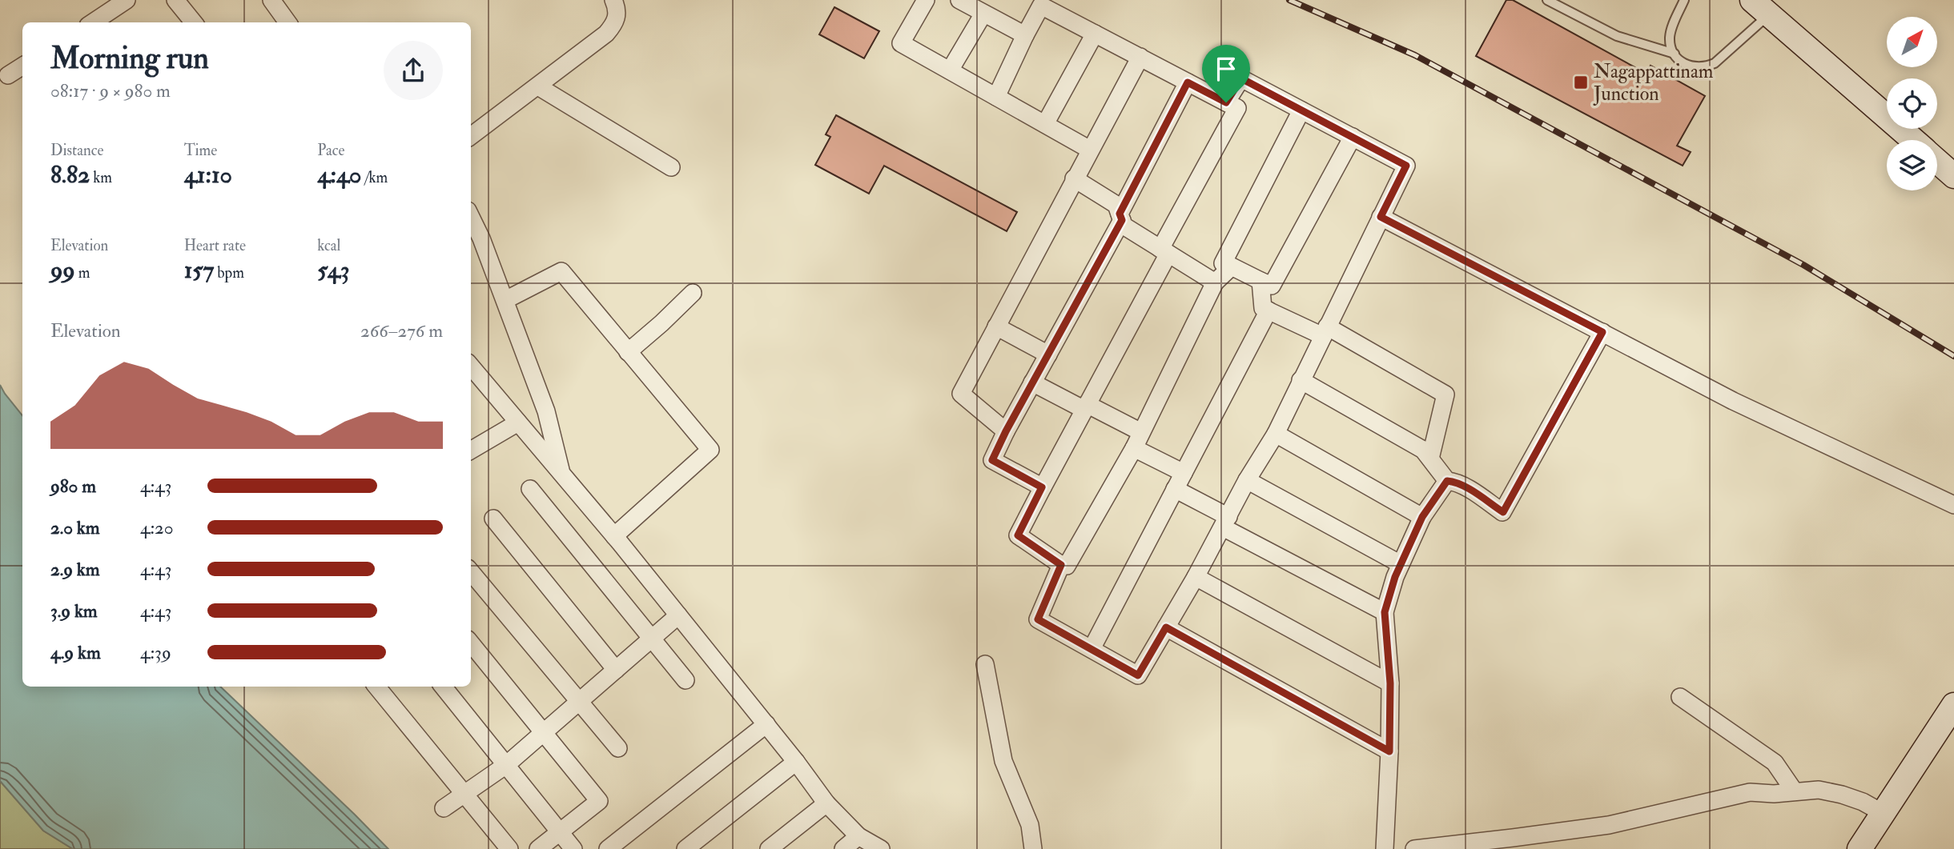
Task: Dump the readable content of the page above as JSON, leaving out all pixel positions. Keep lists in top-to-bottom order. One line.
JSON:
{"places":{"transit":["Nagappattinam Junction"]},"north":"top right","page":{"heading":["Morning run","08:17 · 9 × 980 m"],"stats":[["Distance","8.82 km"],["Time","41:10"],["Pace","4:40 /km"],["Elevation","99 m"],["Heart rate","157 bpm"],["kcal","543"]],"chart":["Elevation","266–276 m"],"list":[{"name":"980 m","note":"4:43"},{"name":"2.0 km","note":"4:20"},{"name":"2.9 km","note":"4:43"},{"name":"3.9 km","note":"4:43"},{"name":"4.9 km","note":"4:39"}]}}
